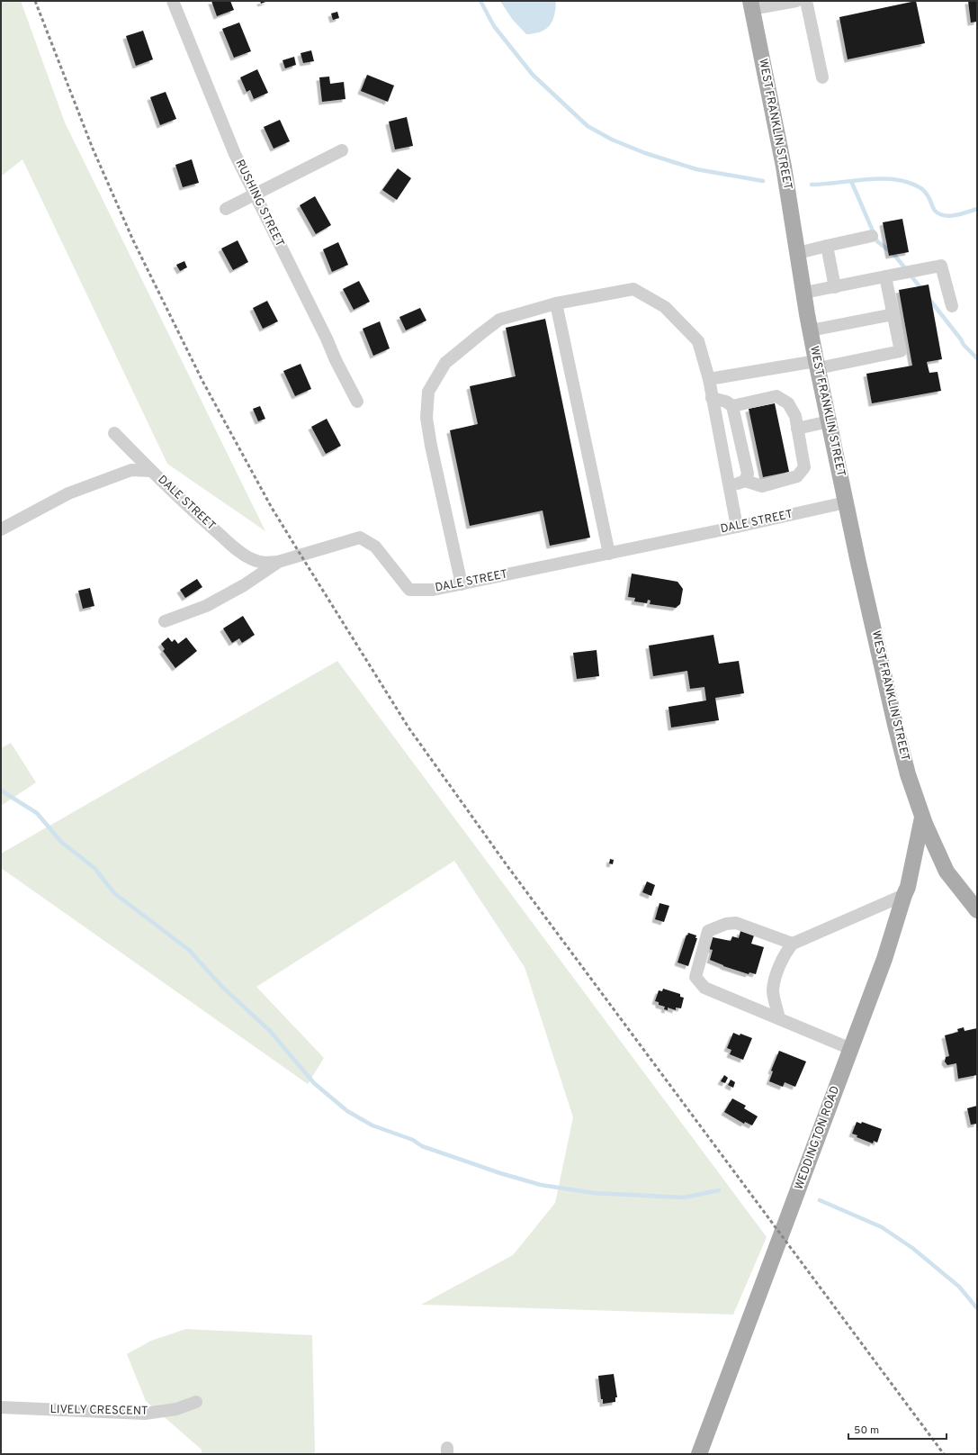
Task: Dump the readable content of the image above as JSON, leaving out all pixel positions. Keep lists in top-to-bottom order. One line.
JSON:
{"streets":{"main road":["WEST FRANKLIN STREET","WEDDINGTON ROAD"],"street":["RUSHING STREET","DALE STREET","LIVELY CRESCENT"]},"crossings":[["WEST FRANKLIN STREET","DALE STREET"],["WEST FRANKLIN STREET","WEDDINGTON ROAD"]],"scale_bar":"50 m"}
